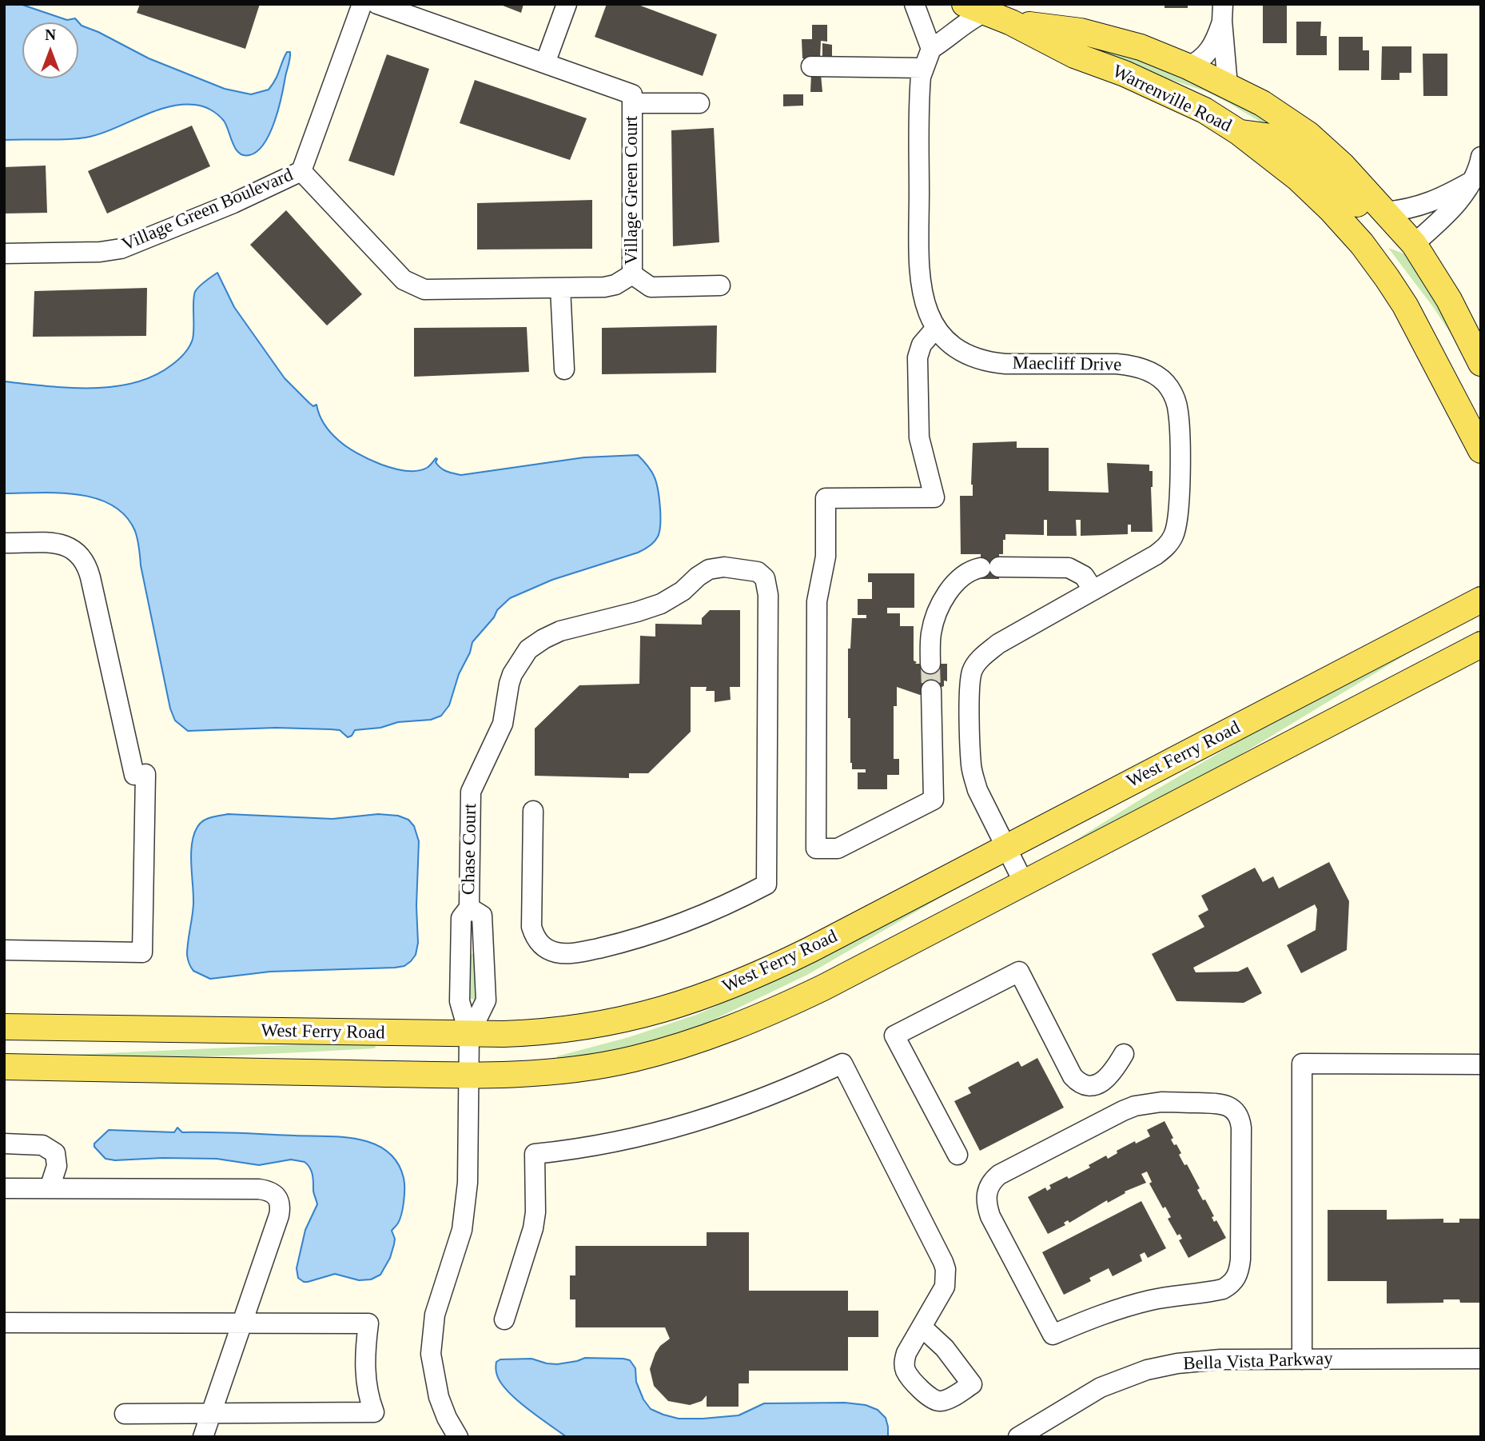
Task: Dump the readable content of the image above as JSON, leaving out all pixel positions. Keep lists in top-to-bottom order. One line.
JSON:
{"streets":{"main road":["Warrenville Road","West Ferry Road"],"street":["Village Green Court","Village Green Boulevard","Maecliff Drive","Chase Court","Bella Vista Parkway"]},"crossings":[["Village Green Court","Village Green Boulevard"],["Maecliff Drive","West Ferry Road"],["West Ferry Road","Chase Court"]],"north":"top"}
